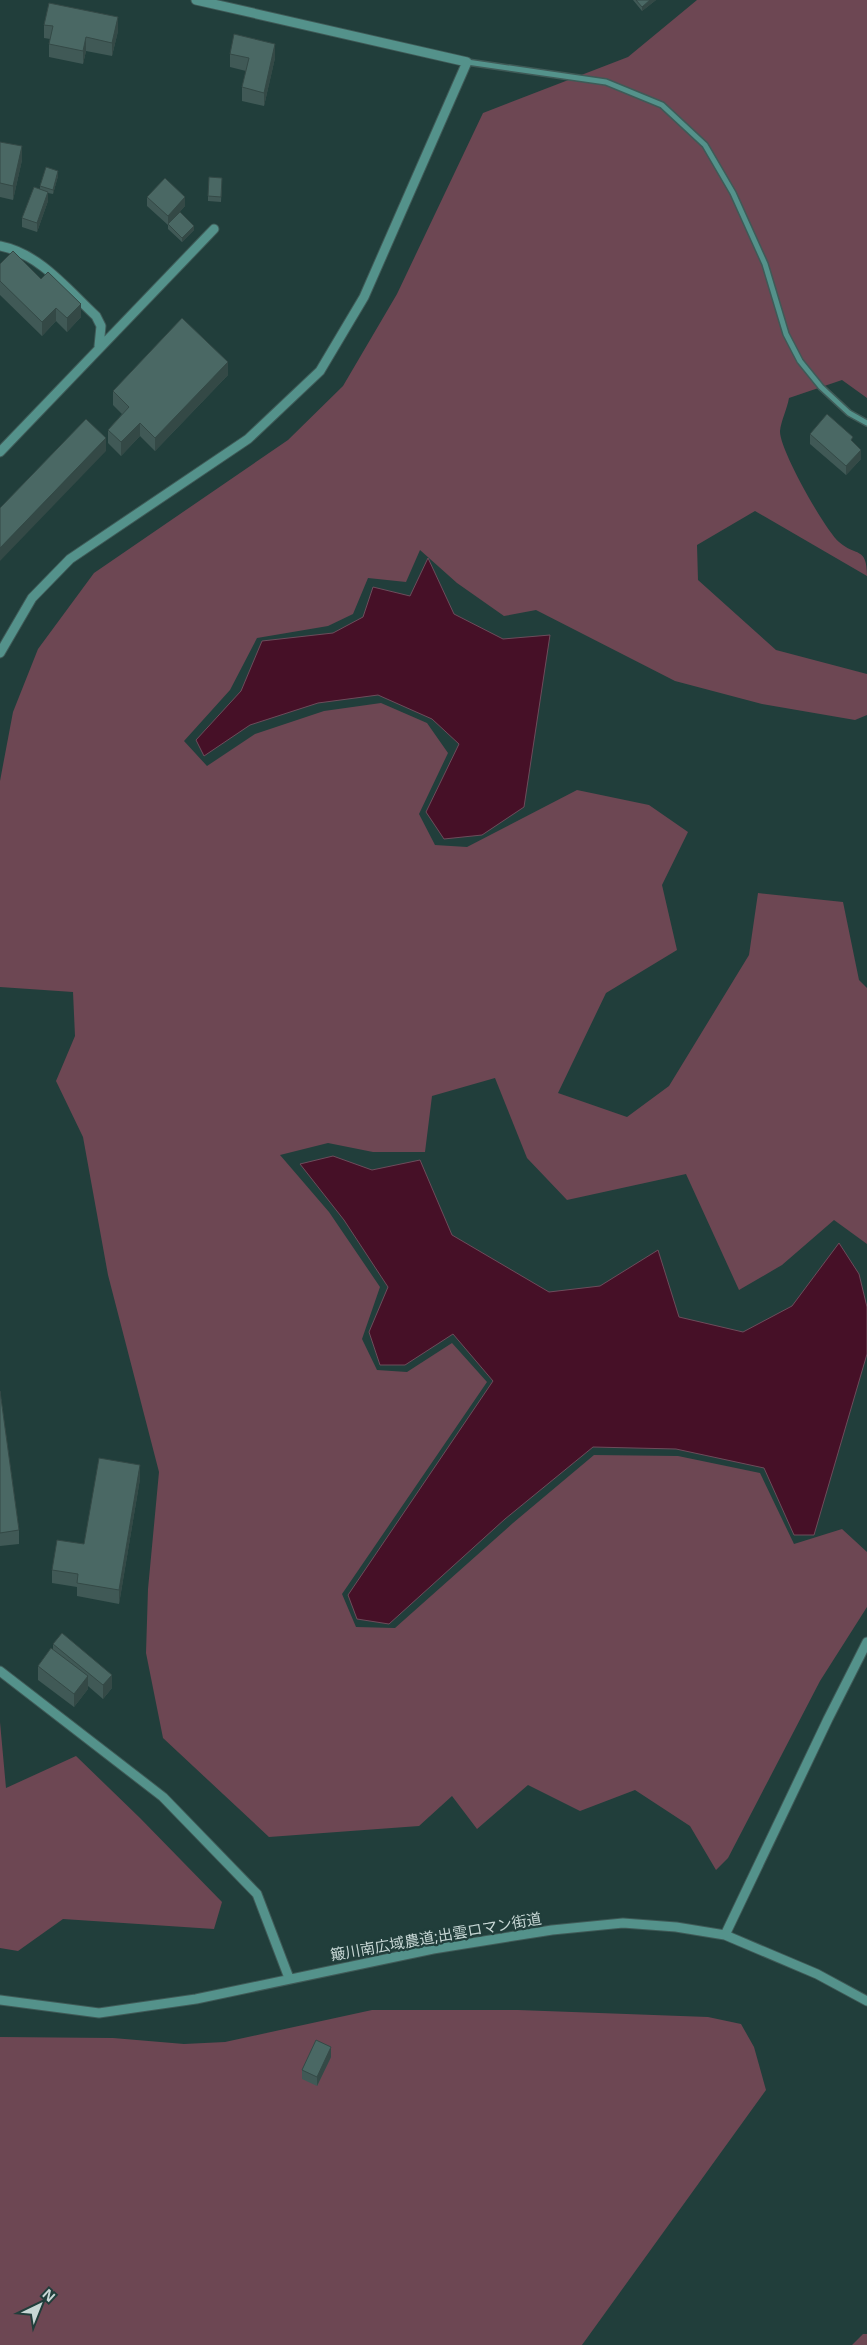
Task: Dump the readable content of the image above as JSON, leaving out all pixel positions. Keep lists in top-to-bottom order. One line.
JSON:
{"streets":{"street":["簸川南広域農道;出雲ロマン街道"]},"north":"top right"}
